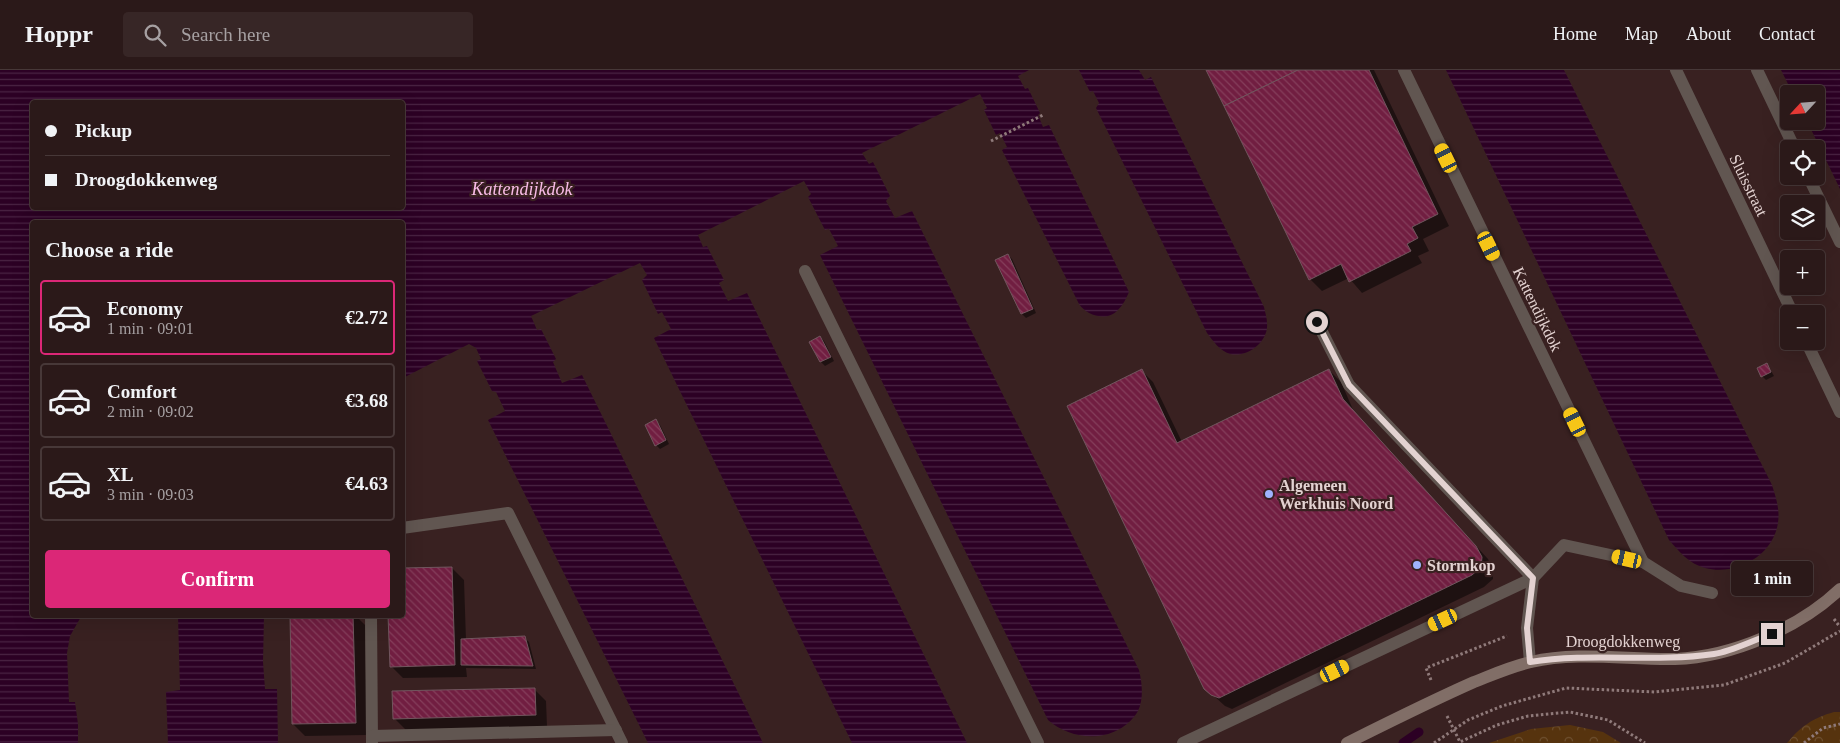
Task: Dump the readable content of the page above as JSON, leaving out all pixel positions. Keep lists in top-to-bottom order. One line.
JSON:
{"streets":{"street":["Droogdokkenweg"],"lane":["Sluisstraat","Kattendijkdok"]},"water":["Kattendijkdok"],"places":["Algemeen Werkhuis Noord","Stormkop"],"north":"bottom left","page":{"header":"Hoppr","search":"Search here","nav":["Home","Map","About","Contact"],"map_buttons":["+","−"],"banner":["Pickup","Droogdokkenweg"],"heading":"Choose a ride","list":[{"name":"Economy","note":"1 min · 09:01","value":"€2.72"},{"name":"Comfort","note":"2 min · 09:02","value":"€3.68"},{"name":"XL","note":"3 min · 09:03","value":"€4.63"}],"buttons":"Confirm","bubble":"1 min"}}
